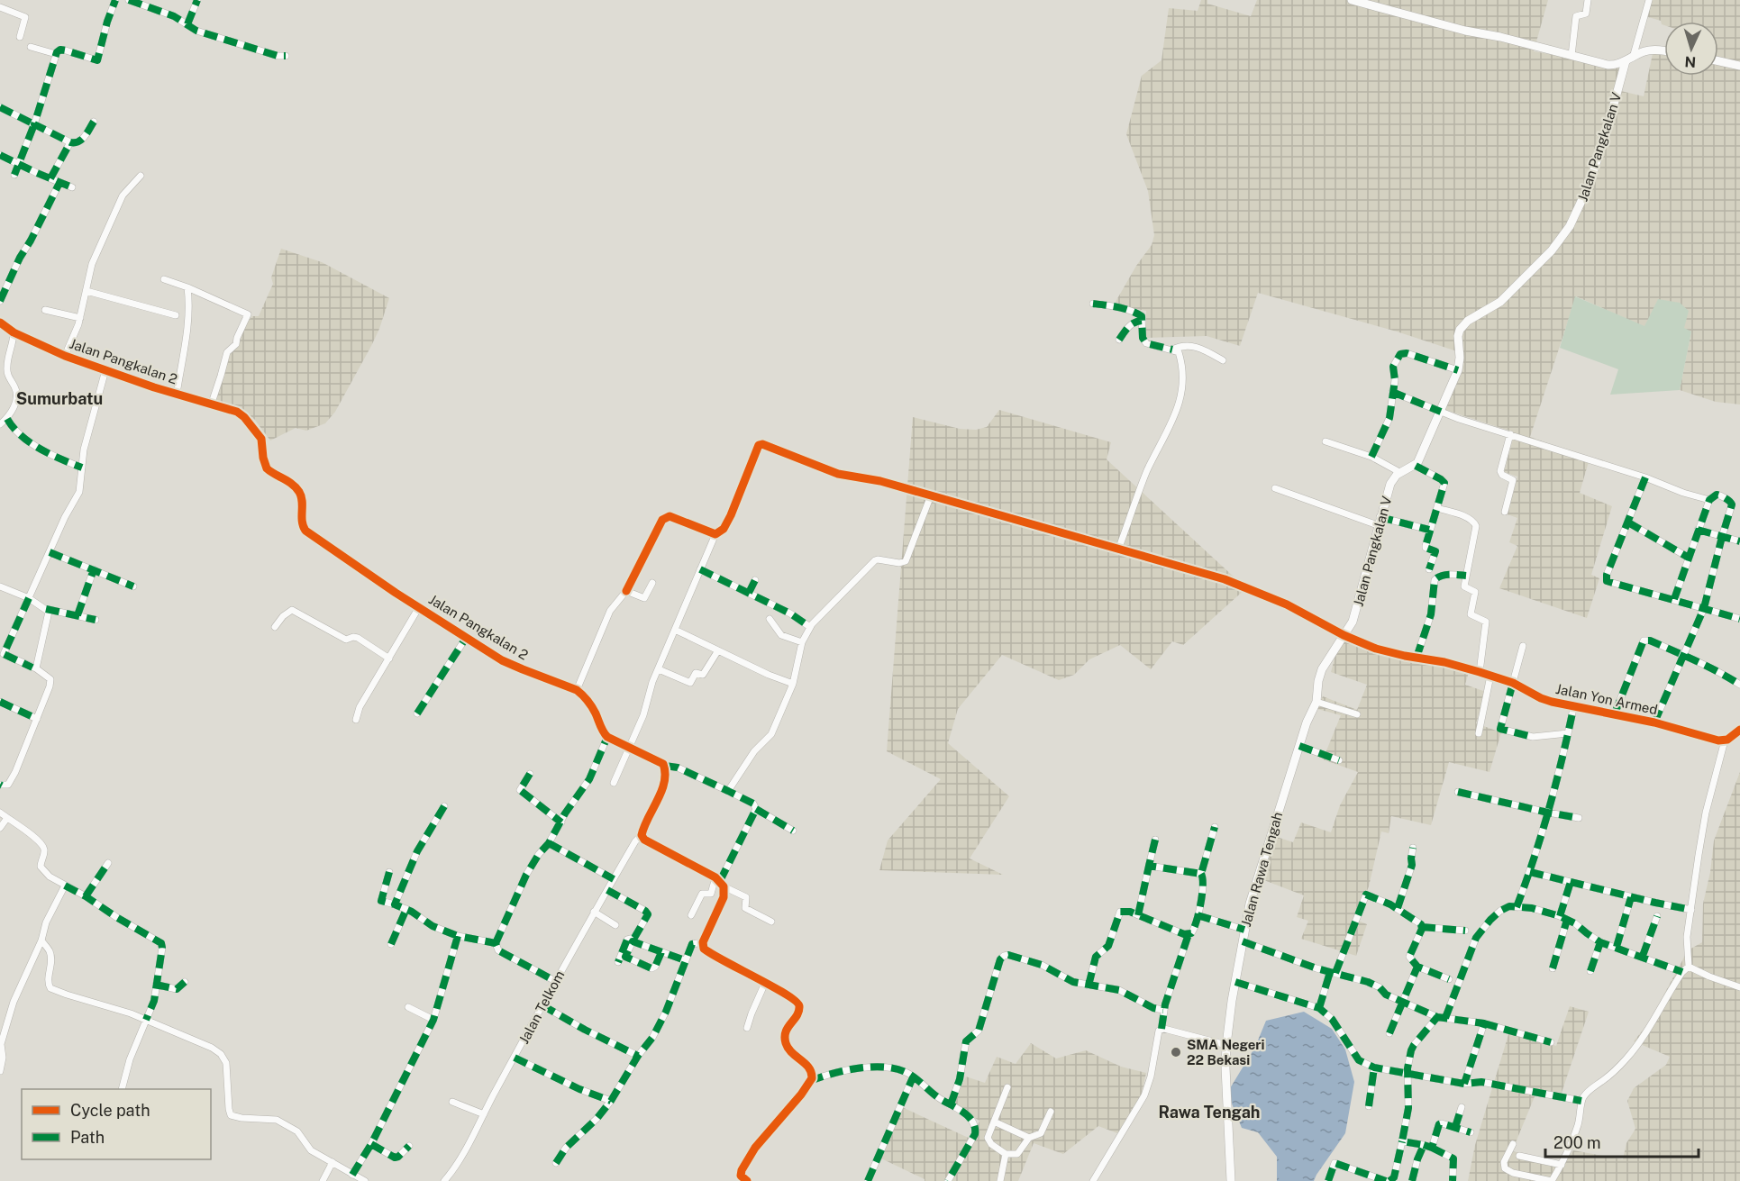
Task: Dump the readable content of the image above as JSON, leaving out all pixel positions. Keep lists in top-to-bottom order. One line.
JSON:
{"streets":{"street":["Jalan Pangkalan V","Jalan Pangkalan 2","Jalan Yon Armed","Jalan Rawa Tengah","Jalan Telkom"]},"crossings":[["Jalan Pangkalan V","Jalan Yon Armed"],["Jalan Pangkalan V","Jalan Rawa Tengah"],["Jalan Yon Armed","Jalan Rawa Tengah"]],"districts":["Sumurbatu","Rawa Tengah"],"places":["SMA Negeri 22 Bekasi"],"legend":["Cycle path","Path"],"scale_bar":"200 m","north":"bottom"}
